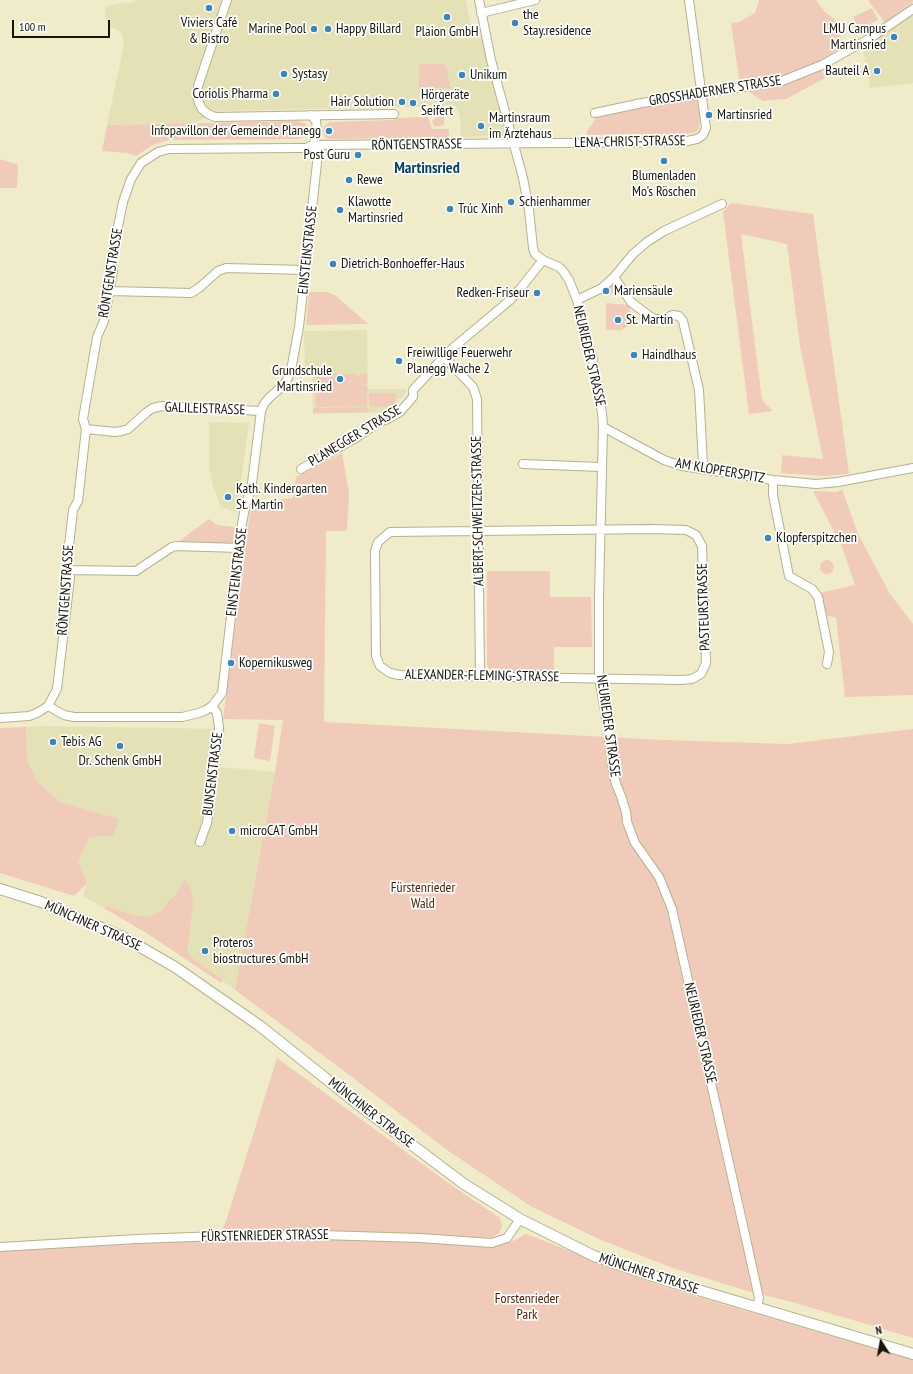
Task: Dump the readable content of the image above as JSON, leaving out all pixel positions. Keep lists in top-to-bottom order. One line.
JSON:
{"streets":{"main road":["MÜNCHNER STRASSE"],"street":["GROSSHADERNER STRASSE","LENA-CHRIST-STRASSE","RÖNTGENSTRASSE","EINSTEINSTRASSE","NEURIEDER STRASSE","GALILEISTRASSE","PLANEGGER STRASSE","AM KLOPFERSPITZ","ALBERT-SCHWEITZER-STRASSE","PASTEURSTRASSE","ALEXANDER-FLEMING-STRASSE","BUNSENSTRASSE","FÜRSTENRIEDER STRASSE"]},"crossings":[["GROSSHADERNER STRASSE","LENA-CHRIST-STRASSE"],["LENA-CHRIST-STRASSE","RÖNTGENSTRASSE"],["RÖNTGENSTRASSE","EINSTEINSTRASSE"],["RÖNTGENSTRASSE","GALILEISTRASSE"],["EINSTEINSTRASSE","GALILEISTRASSE"],["EINSTEINSTRASSE","BUNSENSTRASSE"],["NEURIEDER STRASSE","PLANEGGER STRASSE"],["NEURIEDER STRASSE","AM KLOPFERSPITZ"],["NEURIEDER STRASSE","PASTEURSTRASSE"],["NEURIEDER STRASSE","ALEXANDER-FLEMING-STRASSE"],["NEURIEDER STRASSE","MÜNCHNER STRASSE"],["PLANEGGER STRASSE","ALBERT-SCHWEITZER-STRASSE"],["ALBERT-SCHWEITZER-STRASSE","PASTEURSTRASSE"],["ALBERT-SCHWEITZER-STRASSE","ALEXANDER-FLEMING-STRASSE"],["PASTEURSTRASSE","ALEXANDER-FLEMING-STRASSE"],["MÜNCHNER STRASSE","FÜRSTENRIEDER STRASSE"]],"districts":["Martinsried"],"parks":["Fürstenrieder Wald","Forstenrieder Park"],"places":["Viviers Café & Bistro","Plaion GmbH","the Stay.residence","Marine Pool","Happy Billard","LMU Campus Martinsried","Bauteil A","Systasy","Unikum","Coriolis Pharma","Hair Solution","Hörgeräte Seifert","Martinsried","Martinsraum im Ärztehaus","Infopavillon der Gemeinde Planegg","Post Guru","Blumenladen Mo's Röschen","Rewe","Schienhammer","Trúc Xinh","Klawotte Martinsried","Dietrich-Bonhoeffer-Haus","Mariensäule","Redken-Friseur","St. Martin","Haindlhaus","Freiwillige Feuerwehr Planegg Wache 2","Grundschule Martinsried","Kath. Kindergarten St. Martin","Klopferspitzchen","Kopernikusweg","Tebis AG","Dr. Schenk GmbH","microCAT GmbH","Proteros biostructures GmbH"],"scale_bar":"100 m","north":"top"}
